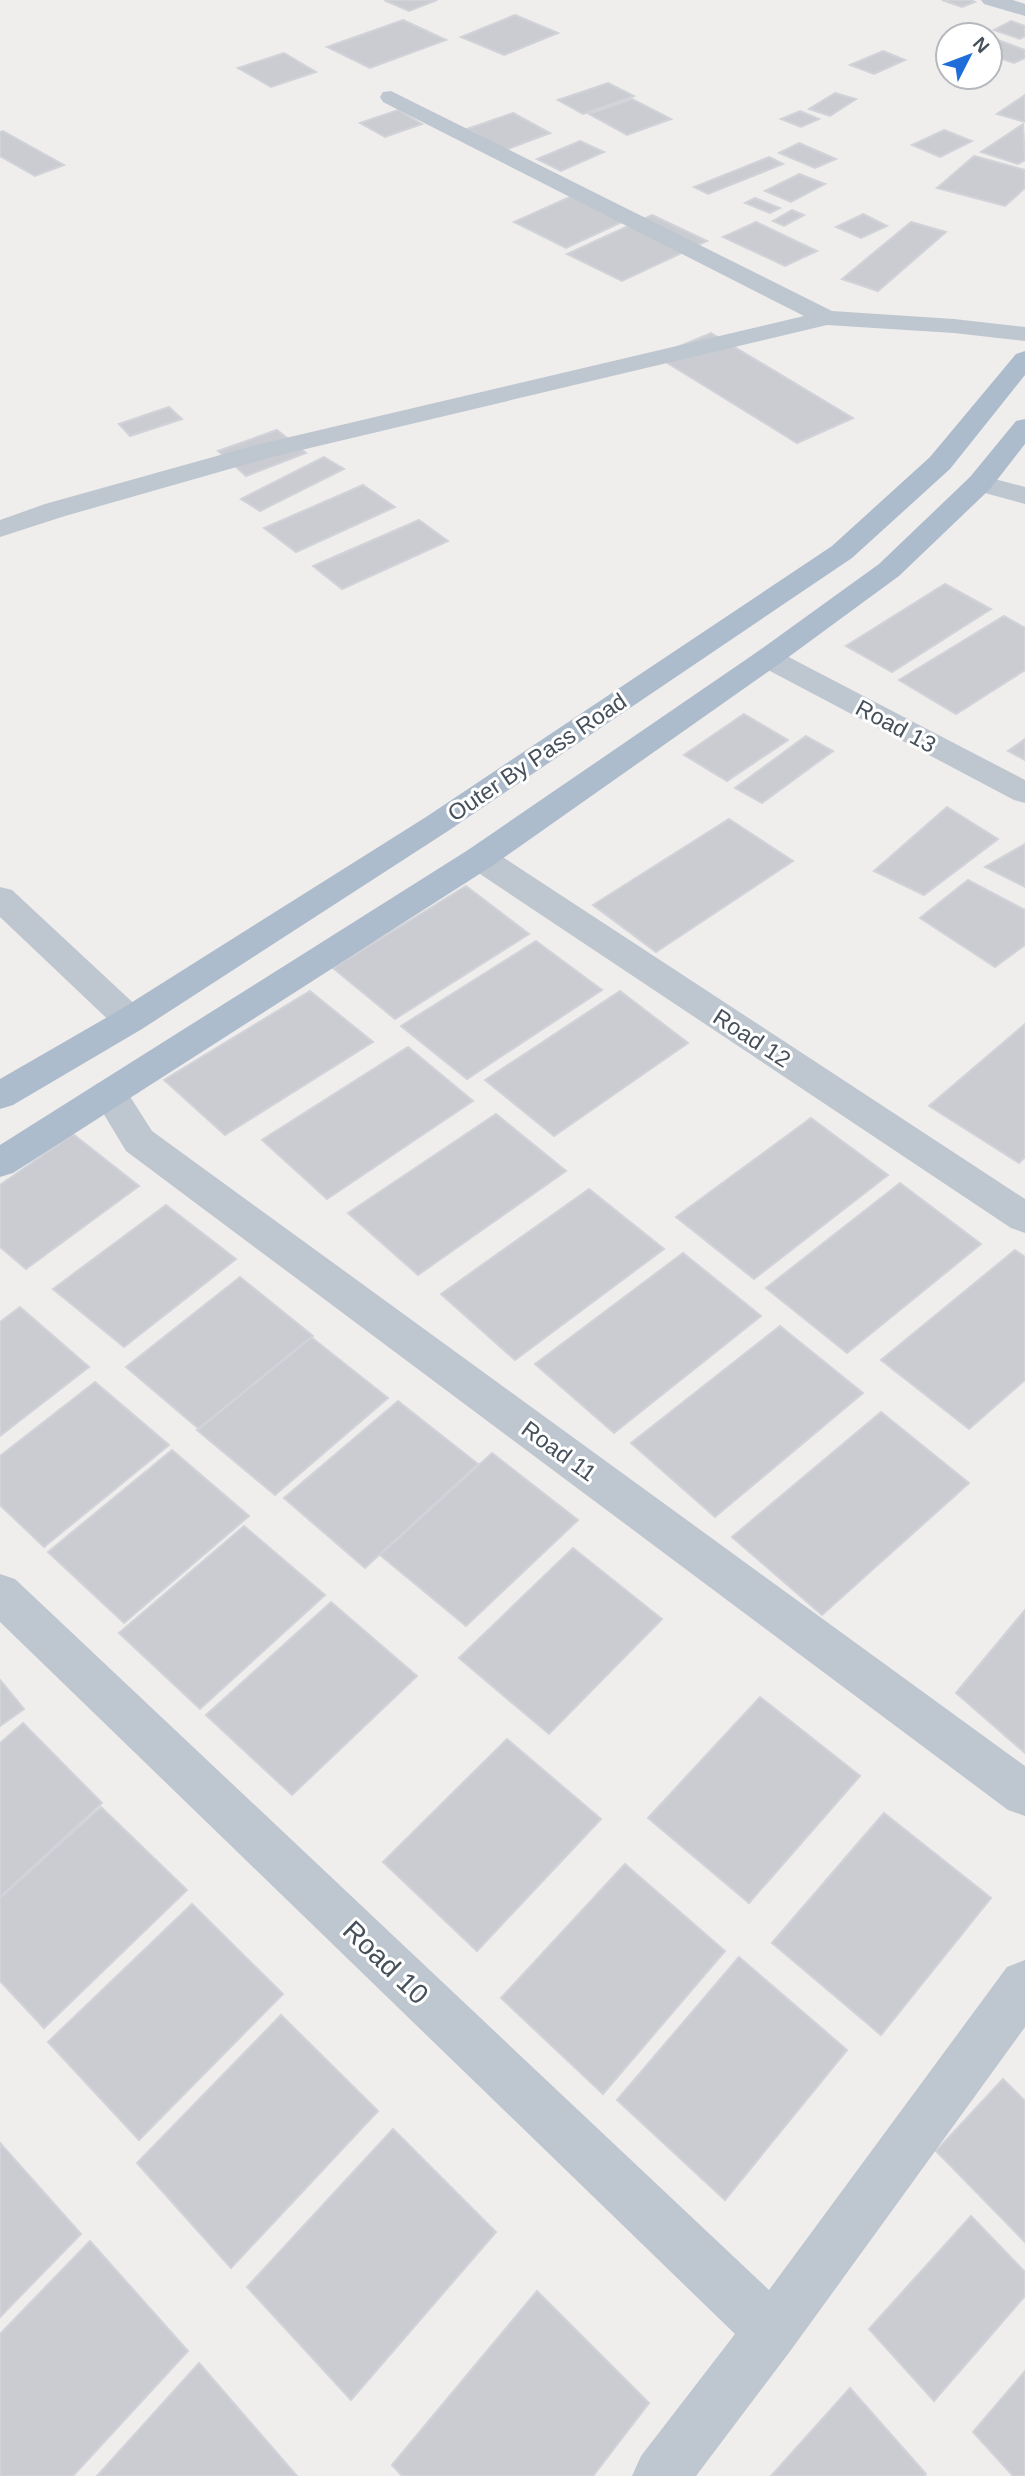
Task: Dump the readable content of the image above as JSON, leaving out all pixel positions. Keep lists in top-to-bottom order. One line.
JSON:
{"streets":{"main road":["Outer By Pass Road"],"street":["Road 13","Road 12","Road 11","Road 10"]},"north":"top right"}
